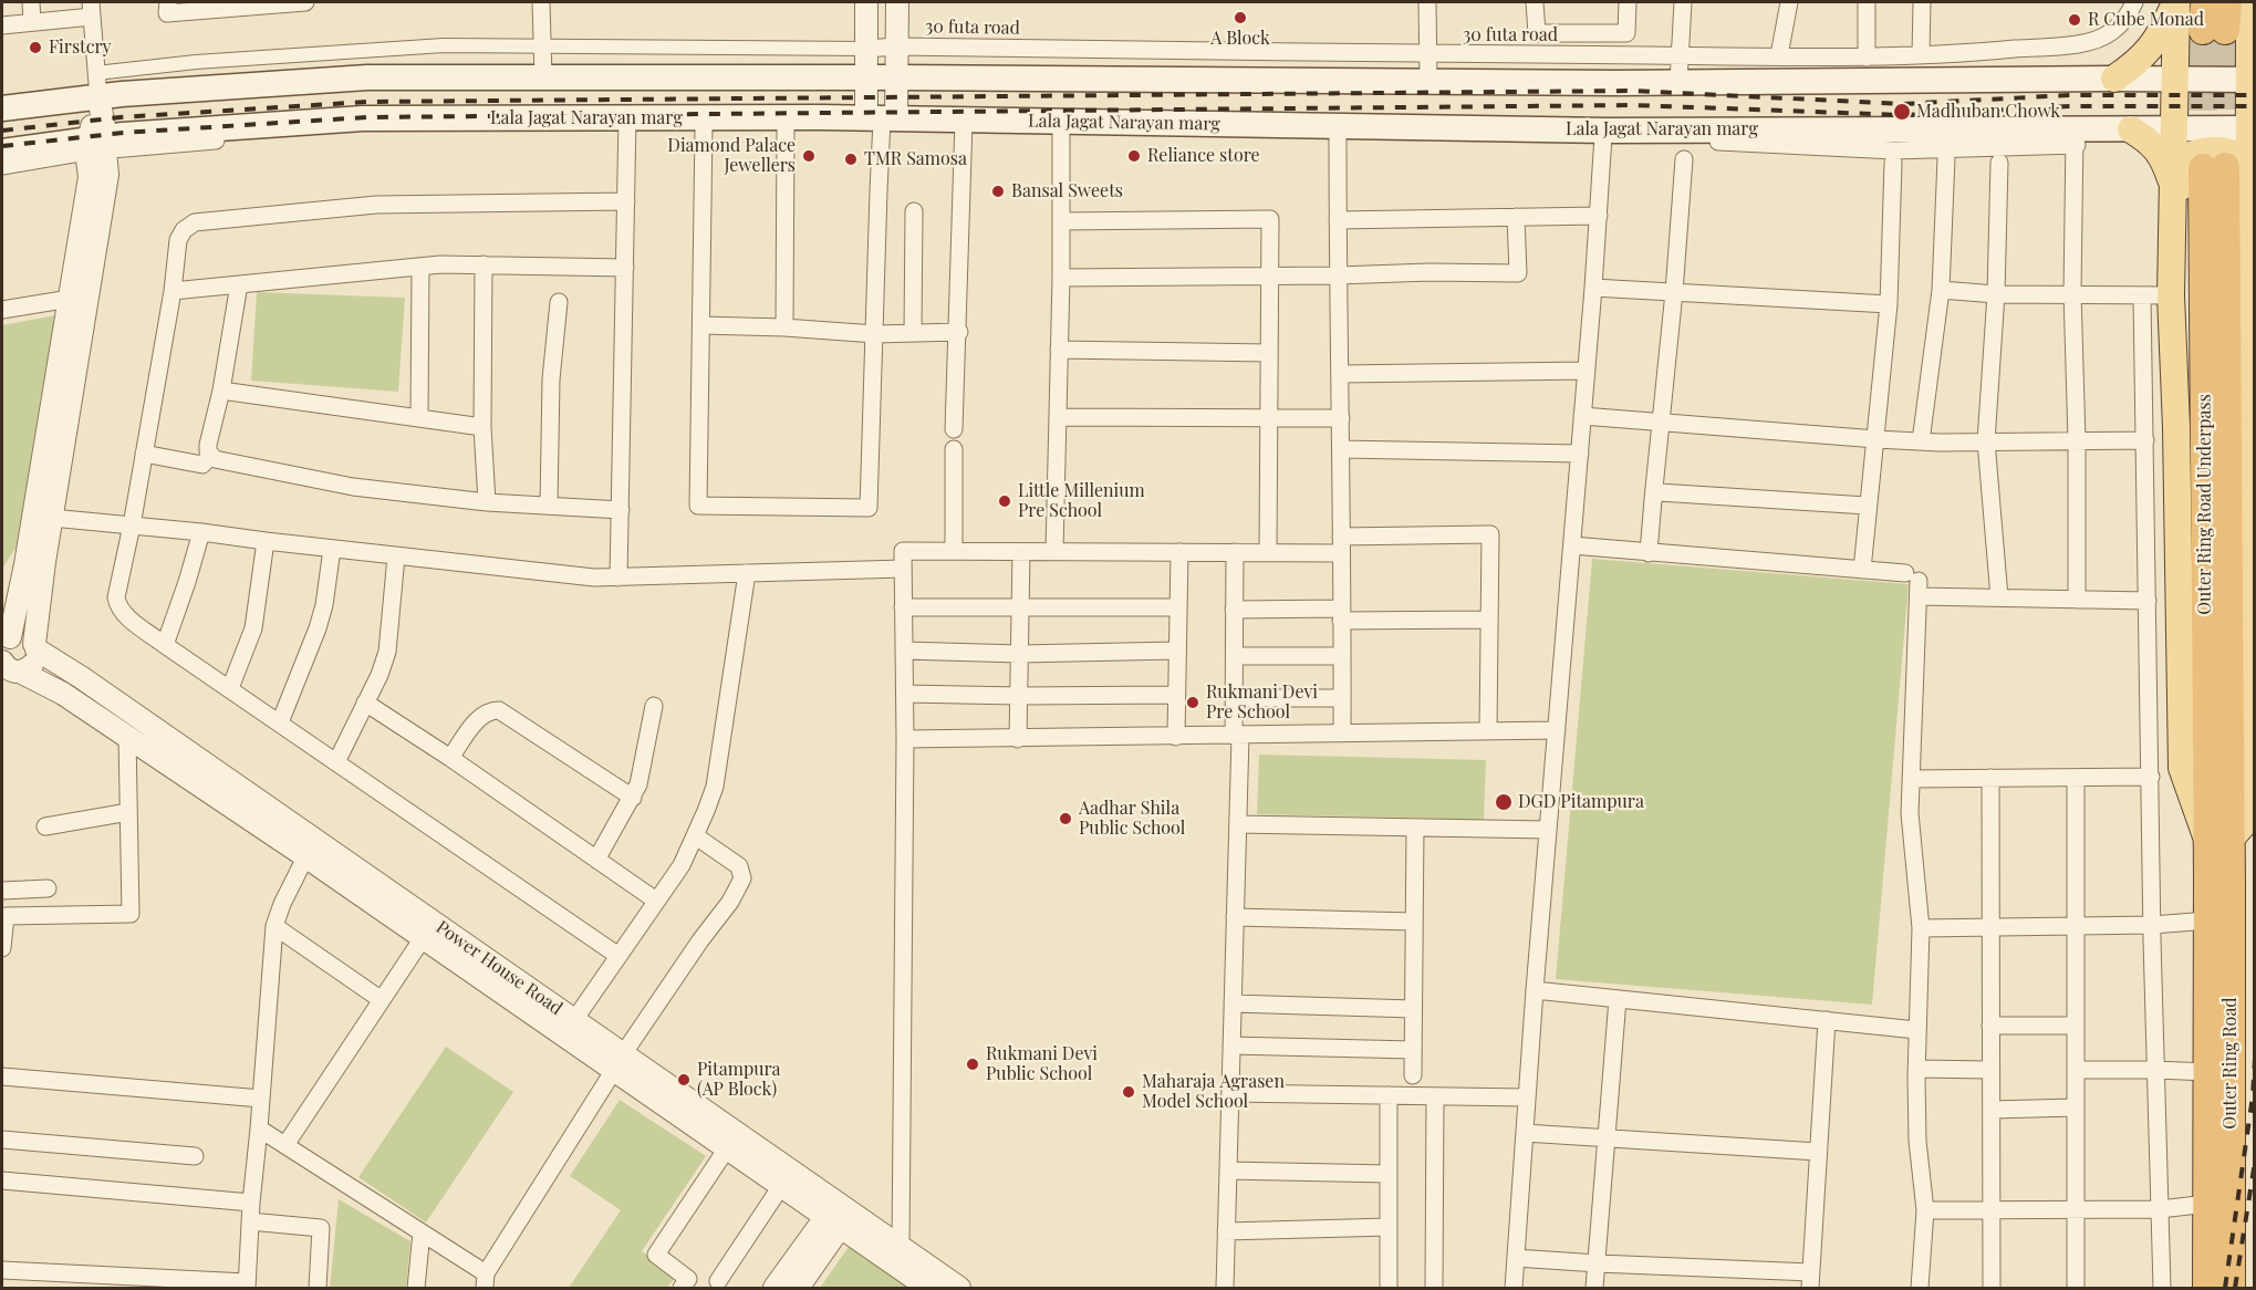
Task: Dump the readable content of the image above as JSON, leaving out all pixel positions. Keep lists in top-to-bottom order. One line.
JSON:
{"streets":{"highway":["Outer Ring Road Underpass","Outer Ring Road"],"main road":["Lala Jagat Narayan marg"],"street":["30 futa road","Power House Road"]},"crossings":[["Outer Ring Road Underpass","Outer Ring Road"]],"places":["A Block","R Cube Monad","Firstcry","Madhuban Chowk","Diamond Palace Jewellers","Reliance store","TMR Samosa","Bansal Sweets","Little Millenium Pre School","Rukmani Devi Pre School","DGD Pitampura","Aadhar Shila Public School","Rukmani Devi Public School","Pitampura (AP Block)","Maharaja Agrasen Model School"]}
